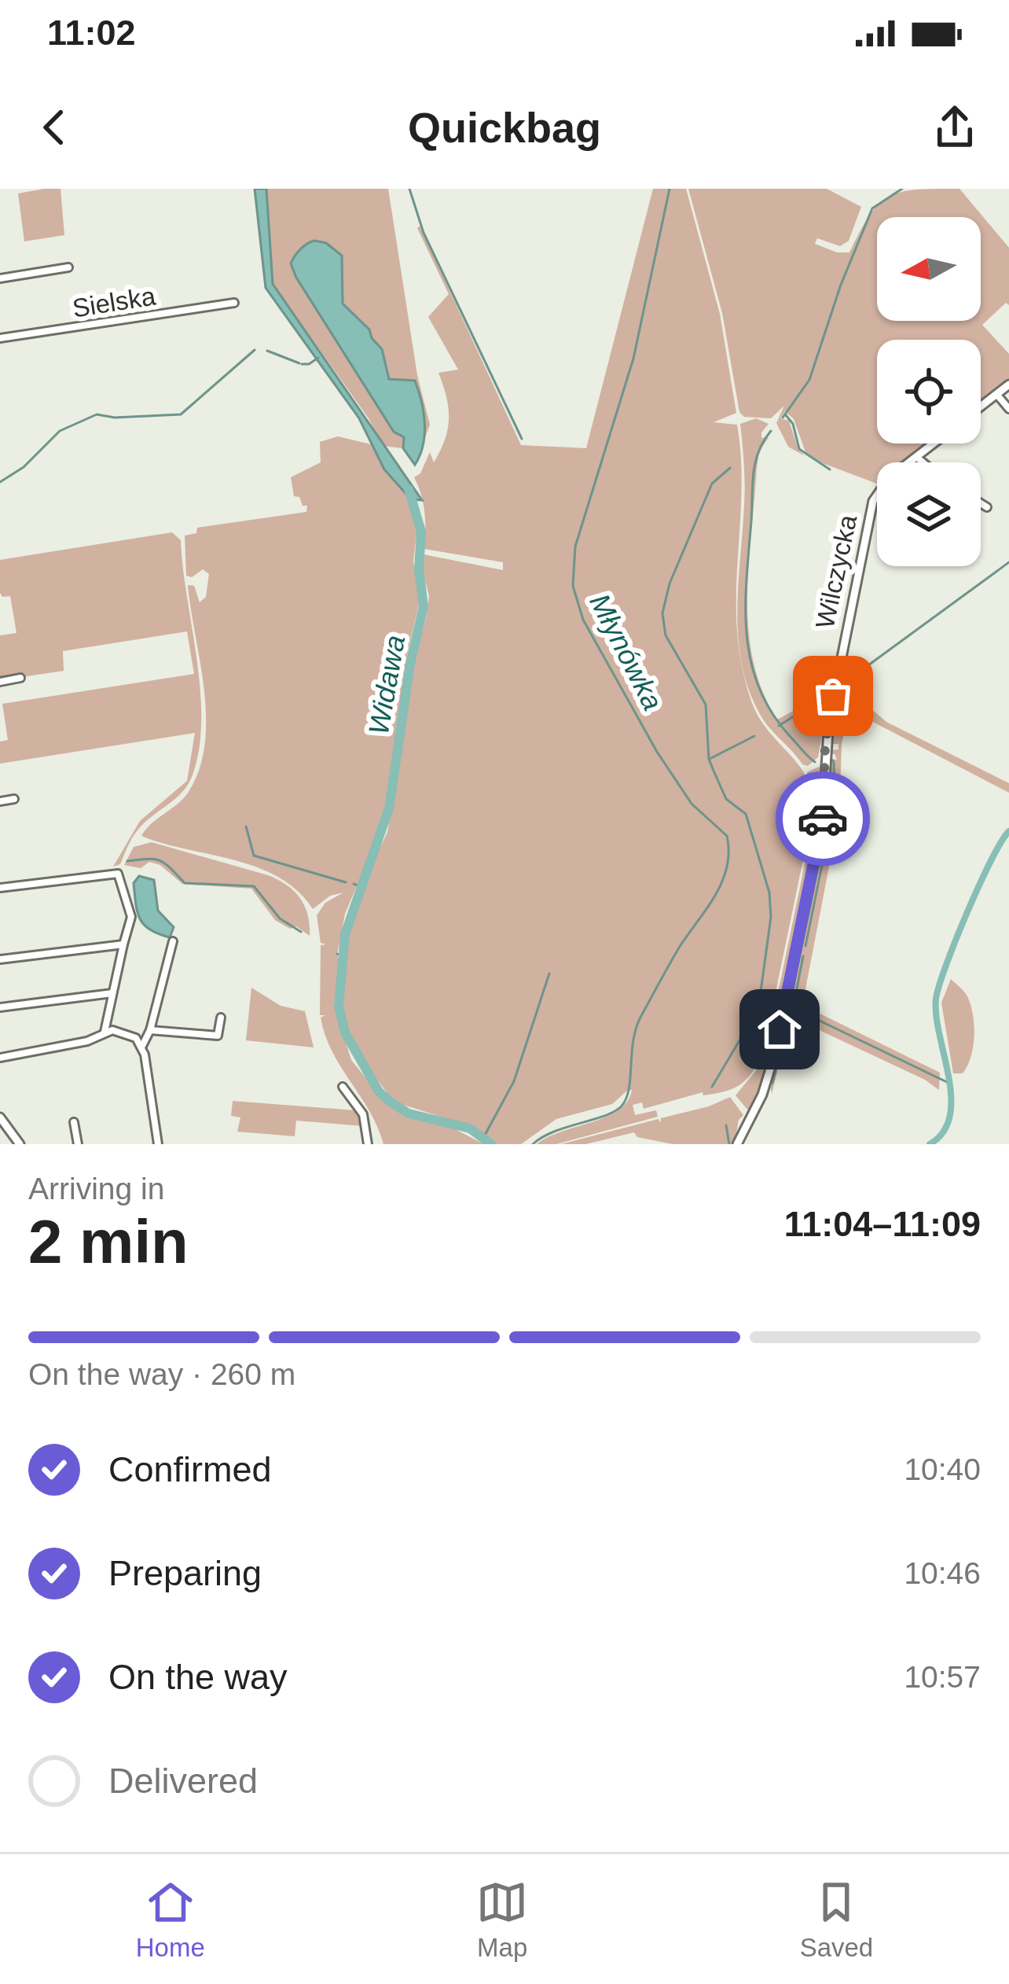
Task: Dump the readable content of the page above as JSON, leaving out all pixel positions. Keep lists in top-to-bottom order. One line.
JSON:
{"streets":{"street":["Sielska","Wilczycka"]},"water":["Młynówka","Widawa"],"north":"left","page":{"status":"11:02","header":"Quickbag","heading":["2 min","Arriving in","11:04–11:09"],"bar":"On the way · 260 m","list":[["Confirmed","10:40"],["Preparing","10:46"],["On the way","10:57"],"Delivered"],"tabs":["Home","Map","Saved"]}}
